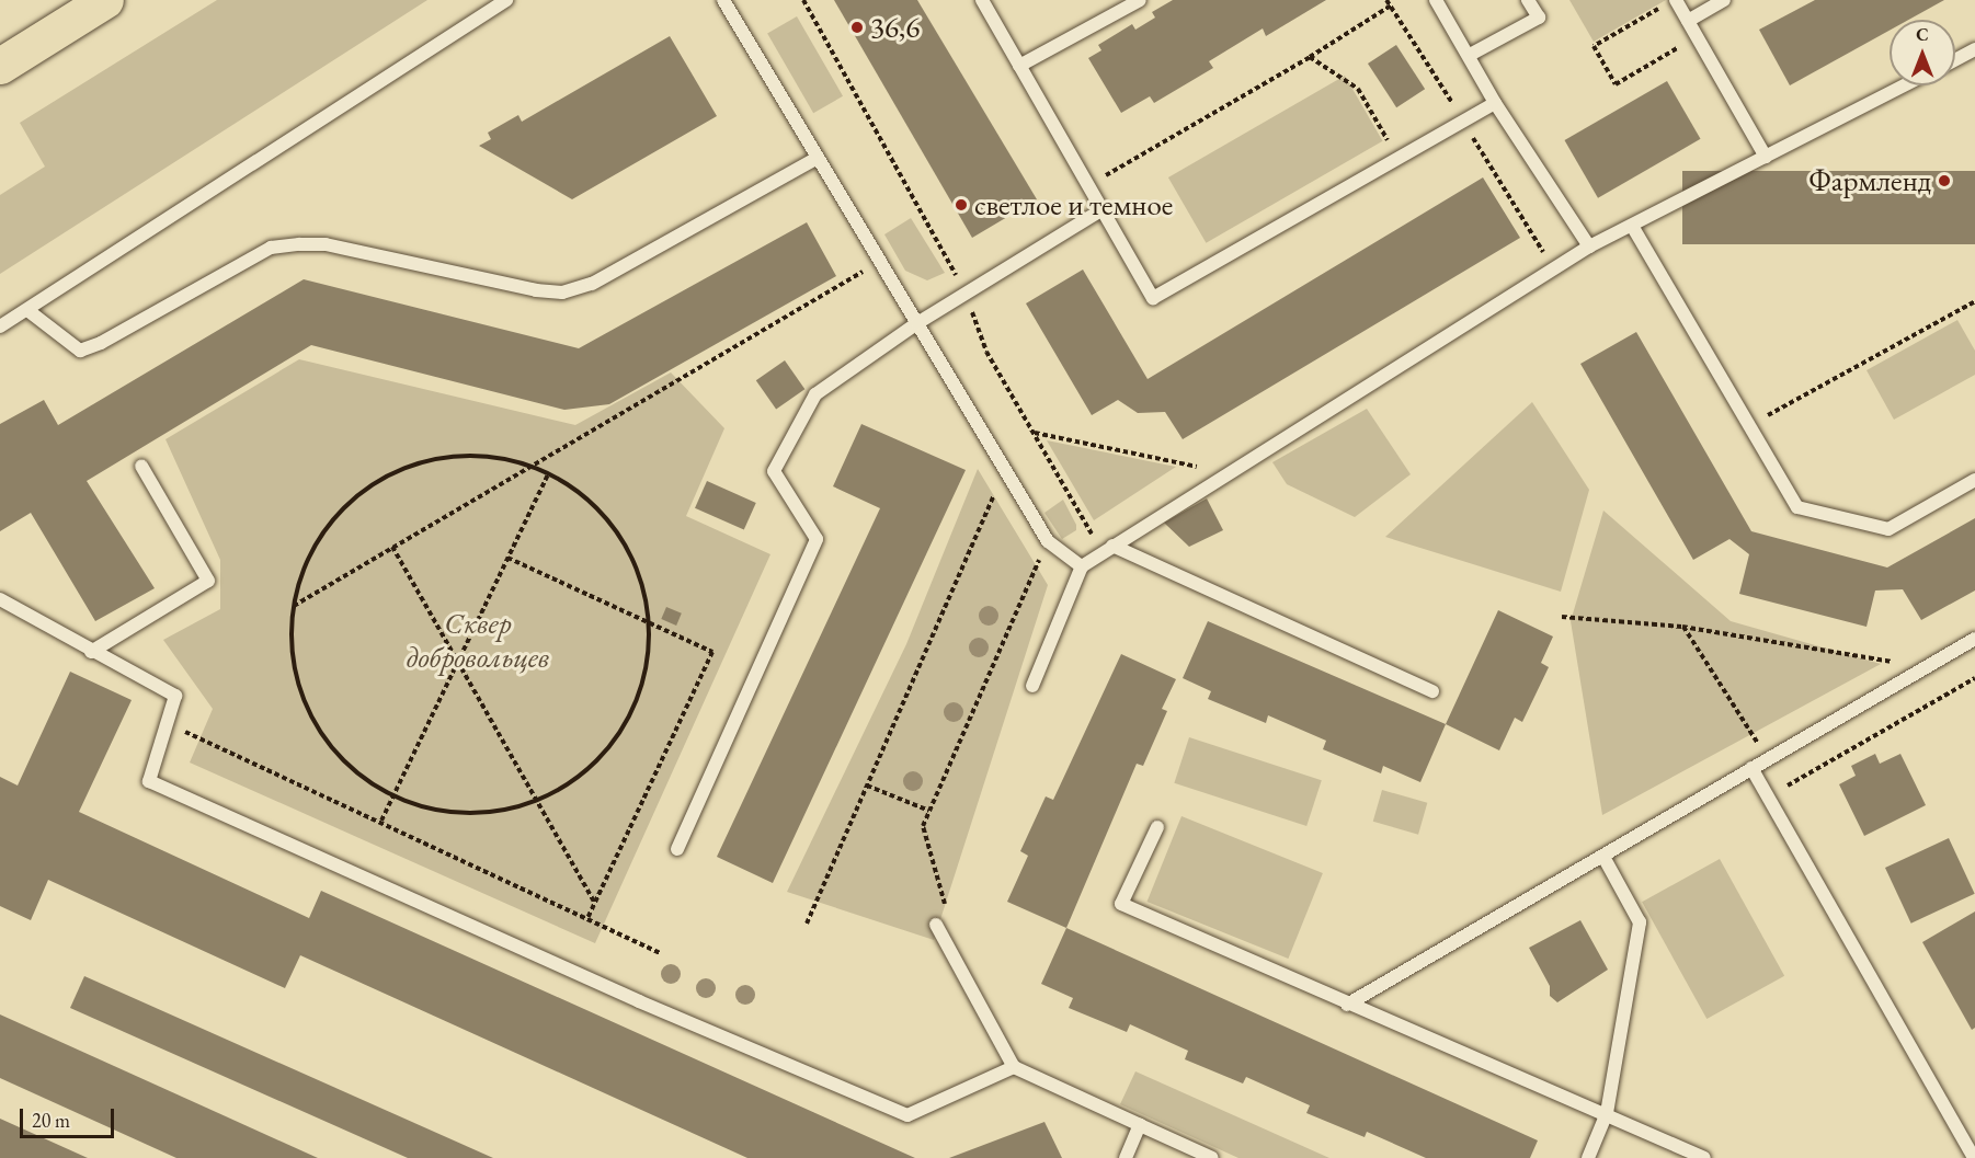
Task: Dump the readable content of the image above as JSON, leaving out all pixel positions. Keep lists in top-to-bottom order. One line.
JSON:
{"parks":["Сквер добровольцев"],"places":["36,6","Фармленд","светлое и темное"],"scale_bar":"20 m","north":"top"}
